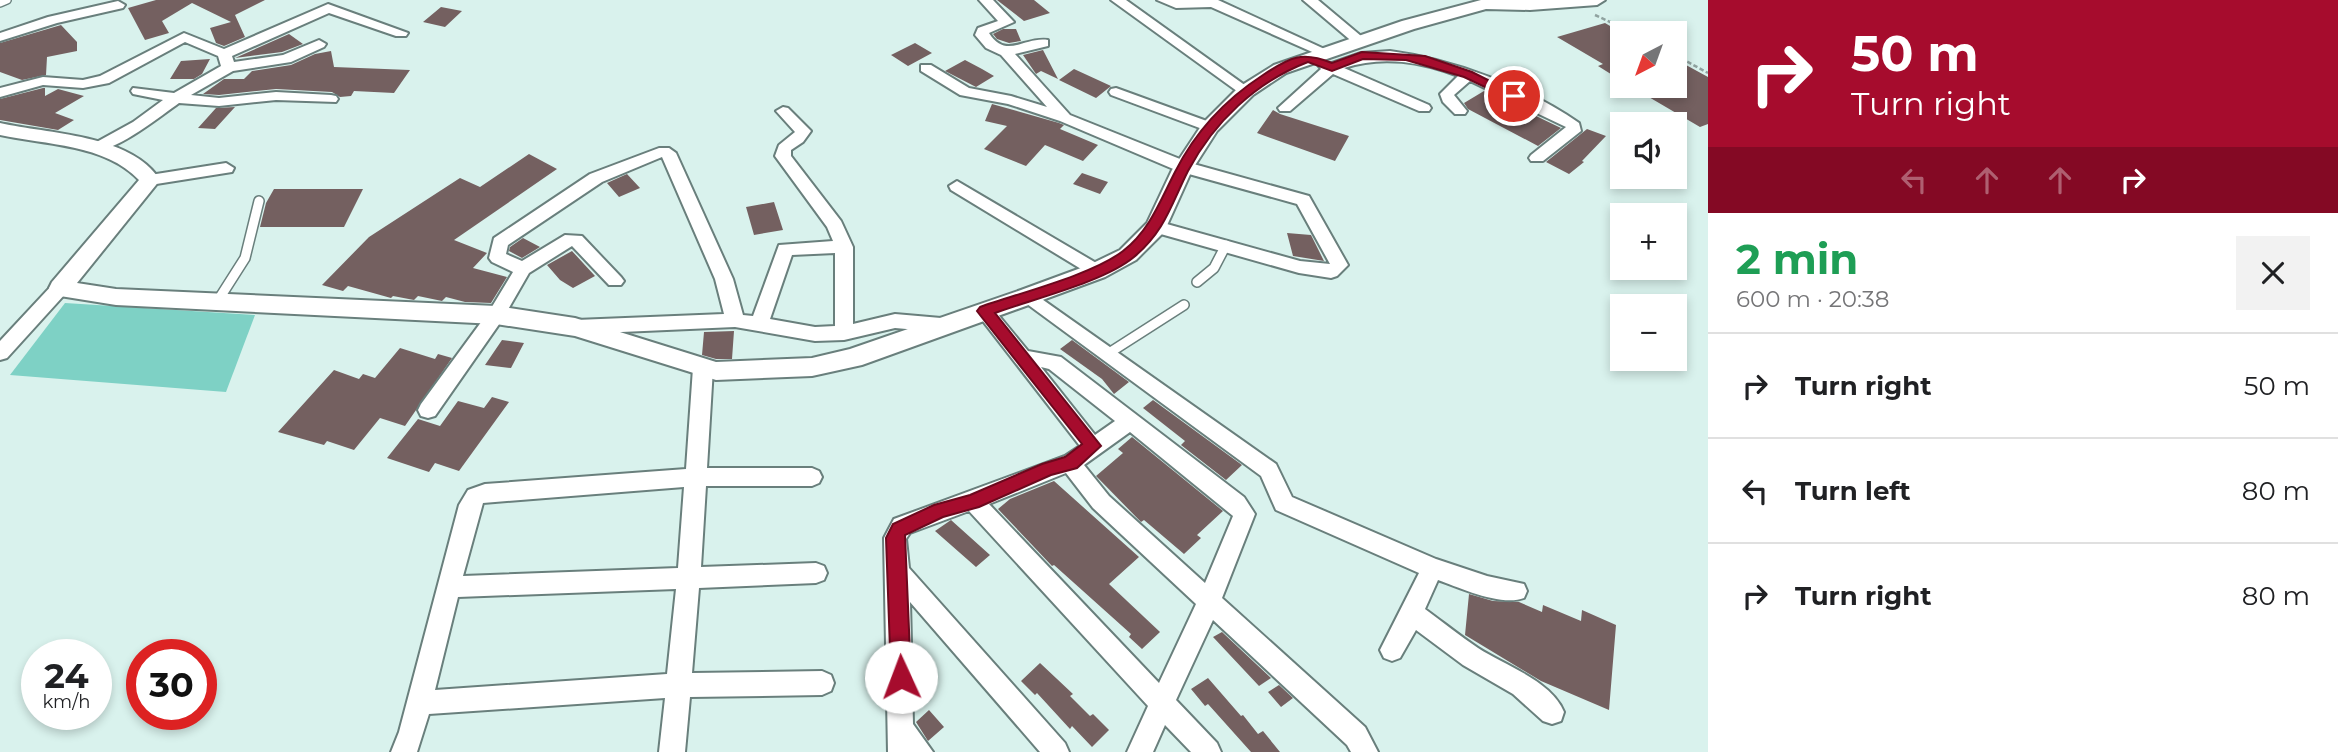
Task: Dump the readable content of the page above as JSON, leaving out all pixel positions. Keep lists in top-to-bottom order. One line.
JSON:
{"north":"bottom left","page":{"turn":["50 m","Turn right"],"map_buttons":["+","−"],"heading":["2 min","600 m · 20:38"],"list":[{"name":"Turn right","value":"50 m"},{"name":"Turn left","value":"80 m"},{"name":"Turn right","value":"80 m"}],"speed":"24 km/h","limit":"30"}}
